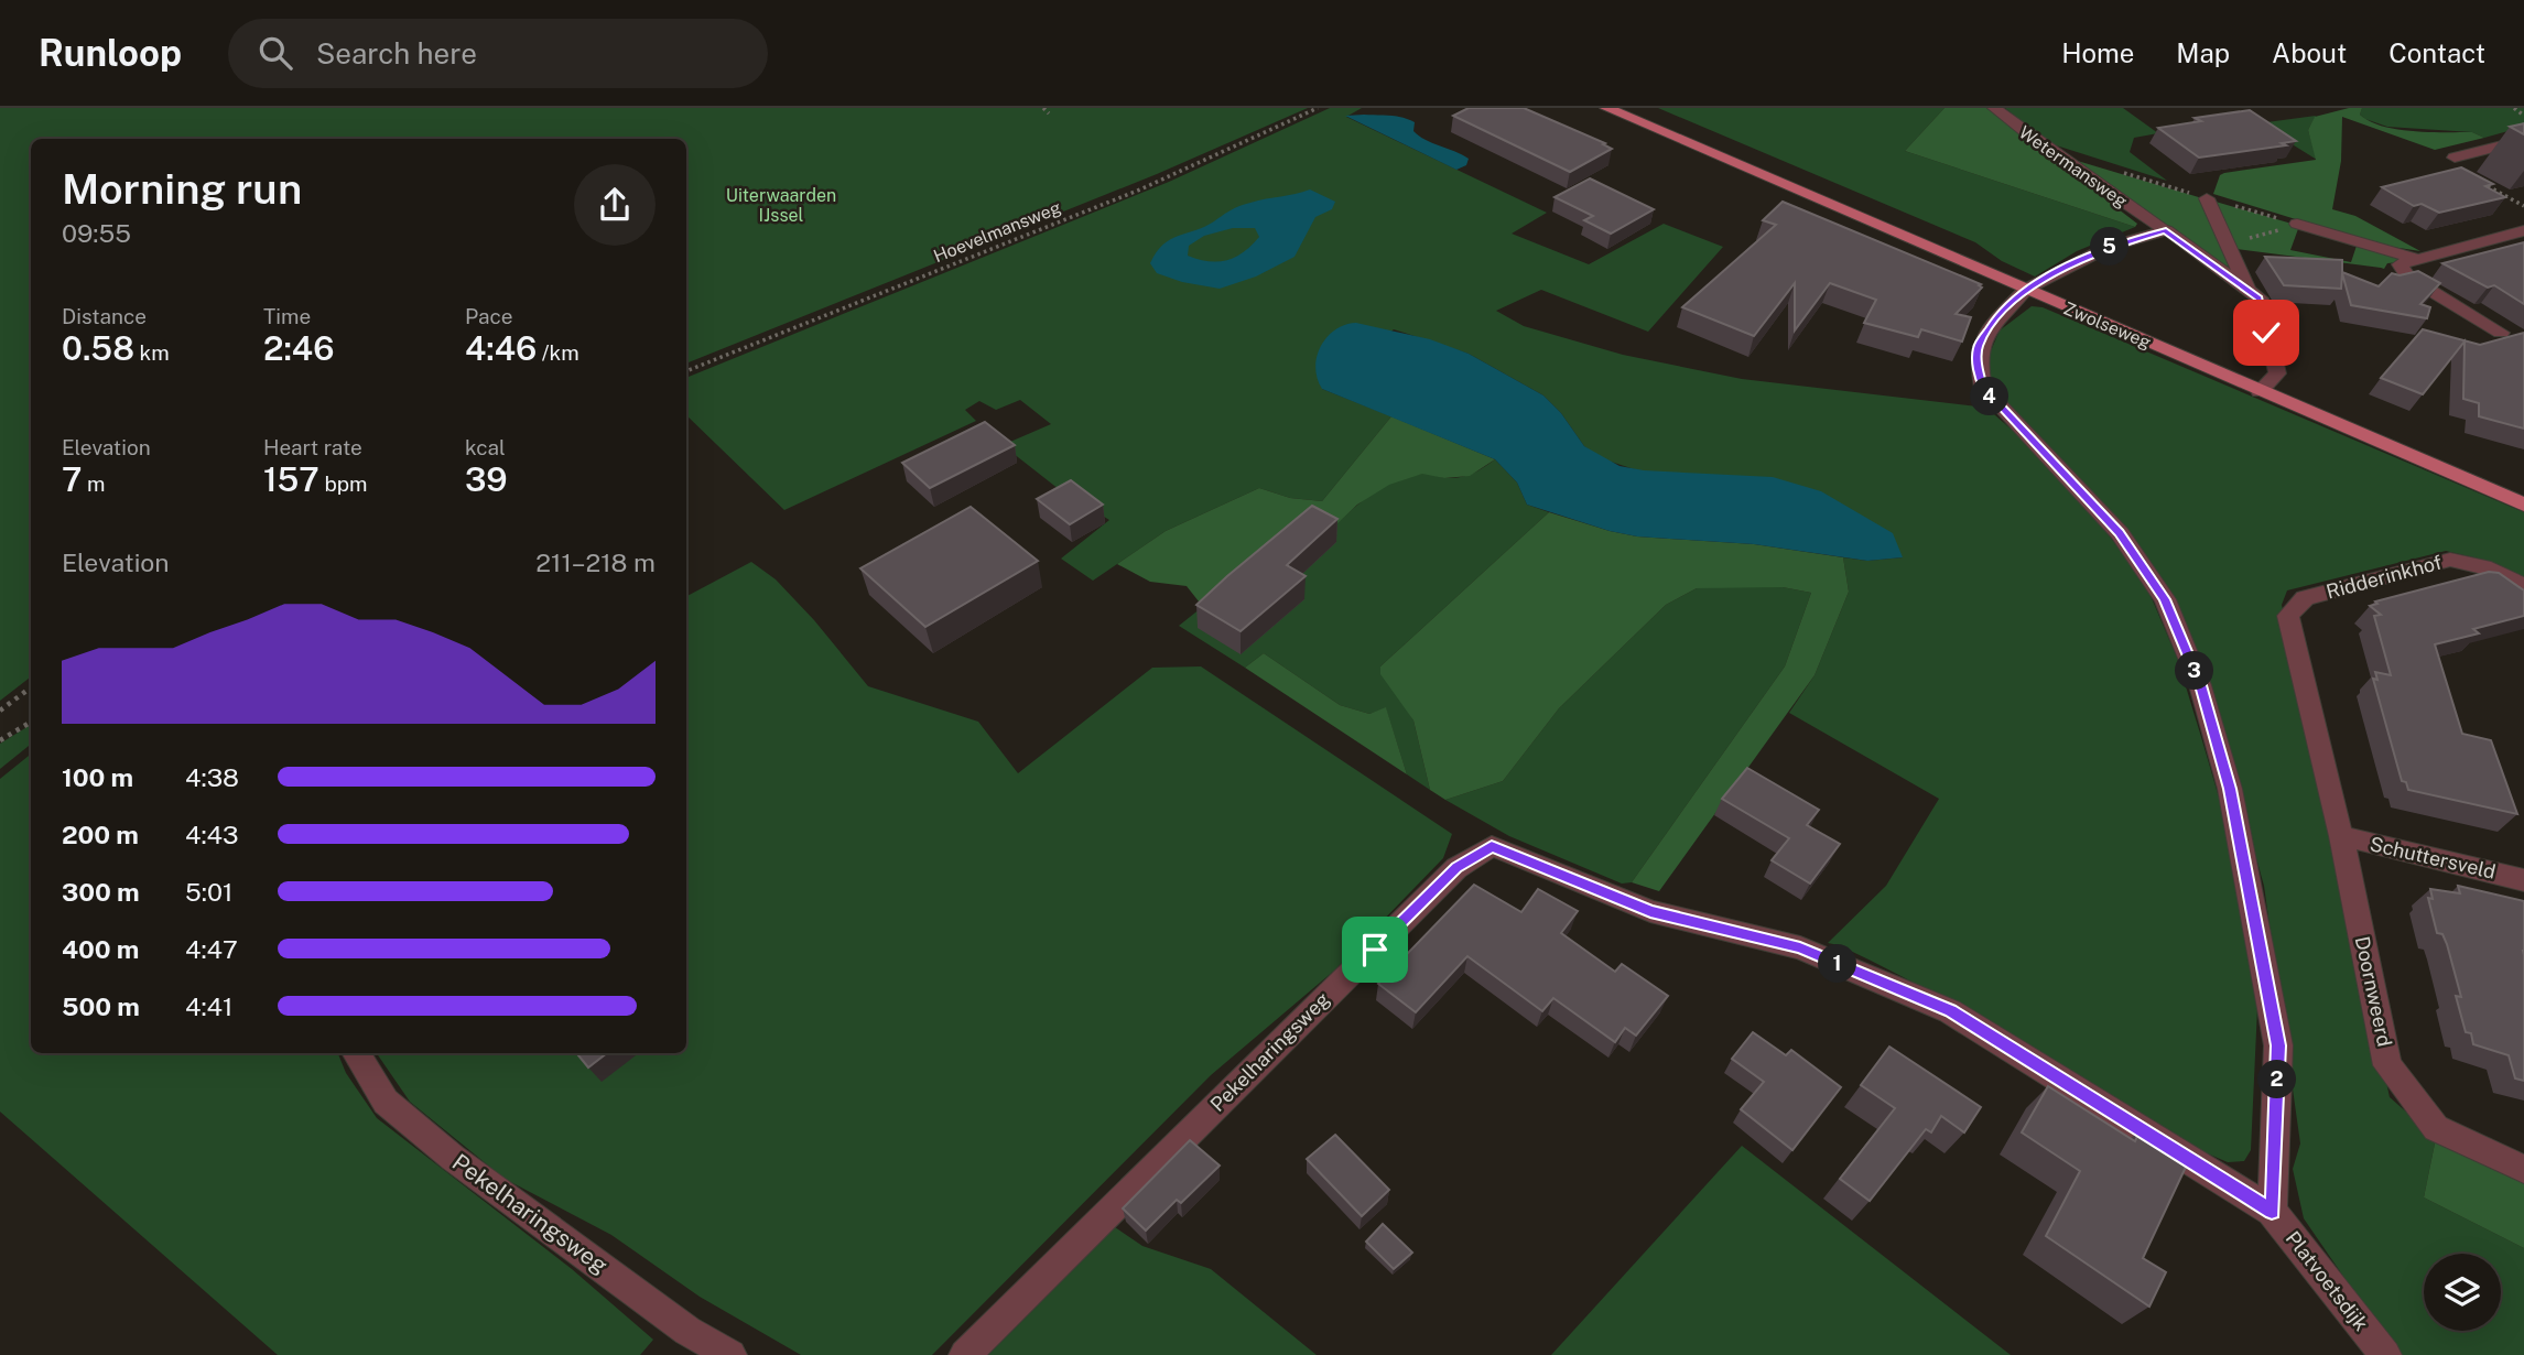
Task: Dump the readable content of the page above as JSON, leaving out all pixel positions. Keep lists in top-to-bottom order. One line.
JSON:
{"streets":{"main road":["Zwolseweg"],"street":["Wetermansweg","Ridderinkhof","Schuttersveld","Doornweerd","Pekelharingsweg","Platvoetsdijk"],"path":["Hoevelmansweg"]},"crossings":[["Wetermansweg","Zwolseweg"],["Ridderinkhof","Schuttersveld"],["Ridderinkhof","Doornweerd"],["Schuttersveld","Doornweerd"],["Pekelharingsweg","Platvoetsdijk"]],"parks":["Uiterwaarden IJssel"],"page":{"header":"Runloop","search":"Search here","nav":["Home","Map","About","Contact"],"heading":["Morning run","09:55"],"pins":["5","4","3","1","2"],"stats":[["Distance","0.58 km"],["Time","2:46"],["Pace","4:46 /km"],["Elevation","7 m"],["Heart rate","157 bpm"],["kcal","39"]],"chart":["Elevation","211–218 m"],"list":[{"name":"100 m","note":"4:38"},{"name":"200 m","note":"4:43"},{"name":"300 m","note":"5:01"},{"name":"400 m","note":"4:47"},{"name":"500 m","note":"4:41"}]}}
